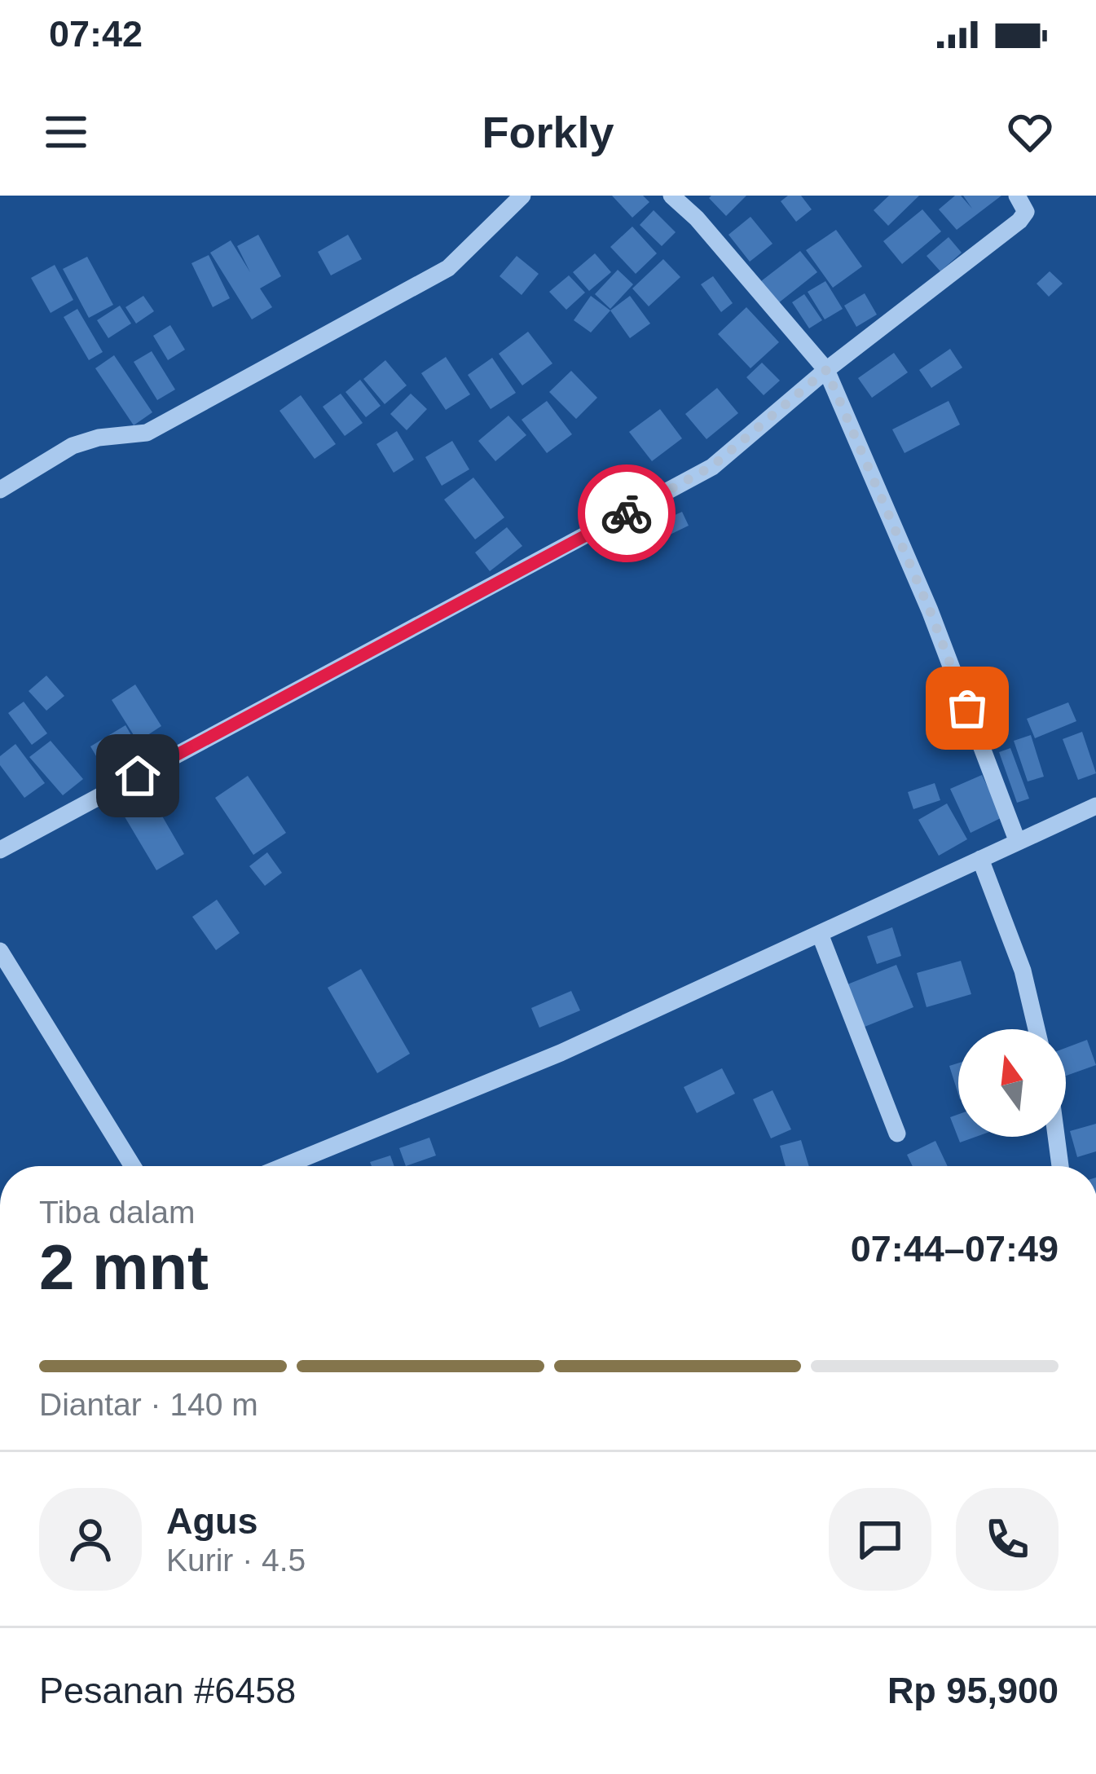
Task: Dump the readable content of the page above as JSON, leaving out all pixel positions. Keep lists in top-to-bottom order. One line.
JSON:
{"north":"top","page":{"status":"07:42","header":"Forkly","heading":["2 mnt","Tiba dalam","07:44–07:49"],"panel":["Agus","Kurir · 4.5","Pesanan #6458","Rp 95,900"],"bar":"Diantar · 140 m"}}
